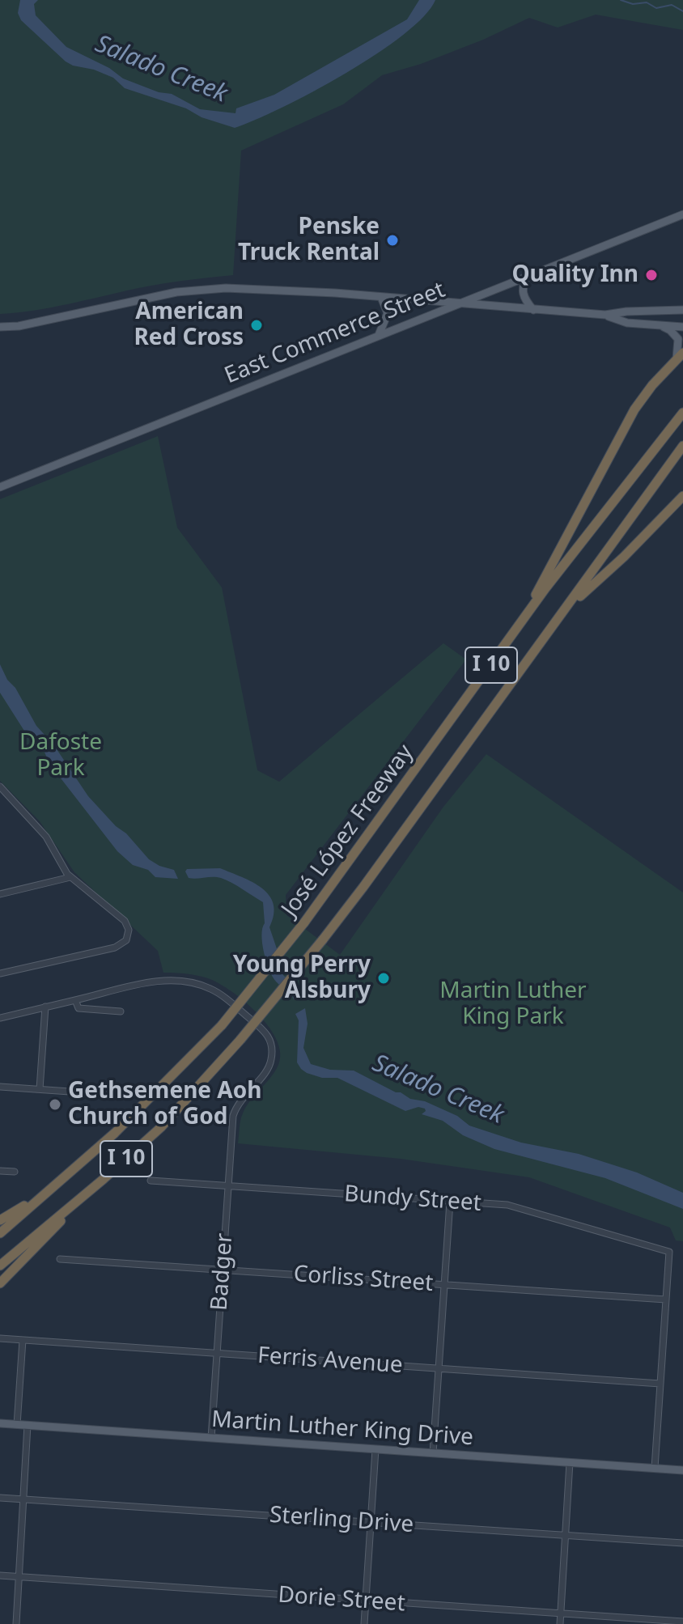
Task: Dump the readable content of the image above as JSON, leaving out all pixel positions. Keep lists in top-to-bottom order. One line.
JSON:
{"streets":{"highway":["I 10","José López Freeway"],"main road":["East Commerce Street","Martin Luther King Drive"],"street":["Bundy Street","Badger","Corliss Street","Ferris Avenue","Sterling Drive","Dorie Street"]},"crossings":[["Bundy Street","Badger"],["Bundy Street","Corliss Street"],["Badger","Corliss Street"],["Badger","Ferris Avenue"],["Badger","Martin Luther King Drive"]],"water":["Salado Creek"],"parks":["Dafoste Park","Martin Luther King Park"],"places":["Penske Truck Rental","Quality Inn","American Red Cross","Young Perry Alsbury","Gethsemene Aoh Church of God"]}
